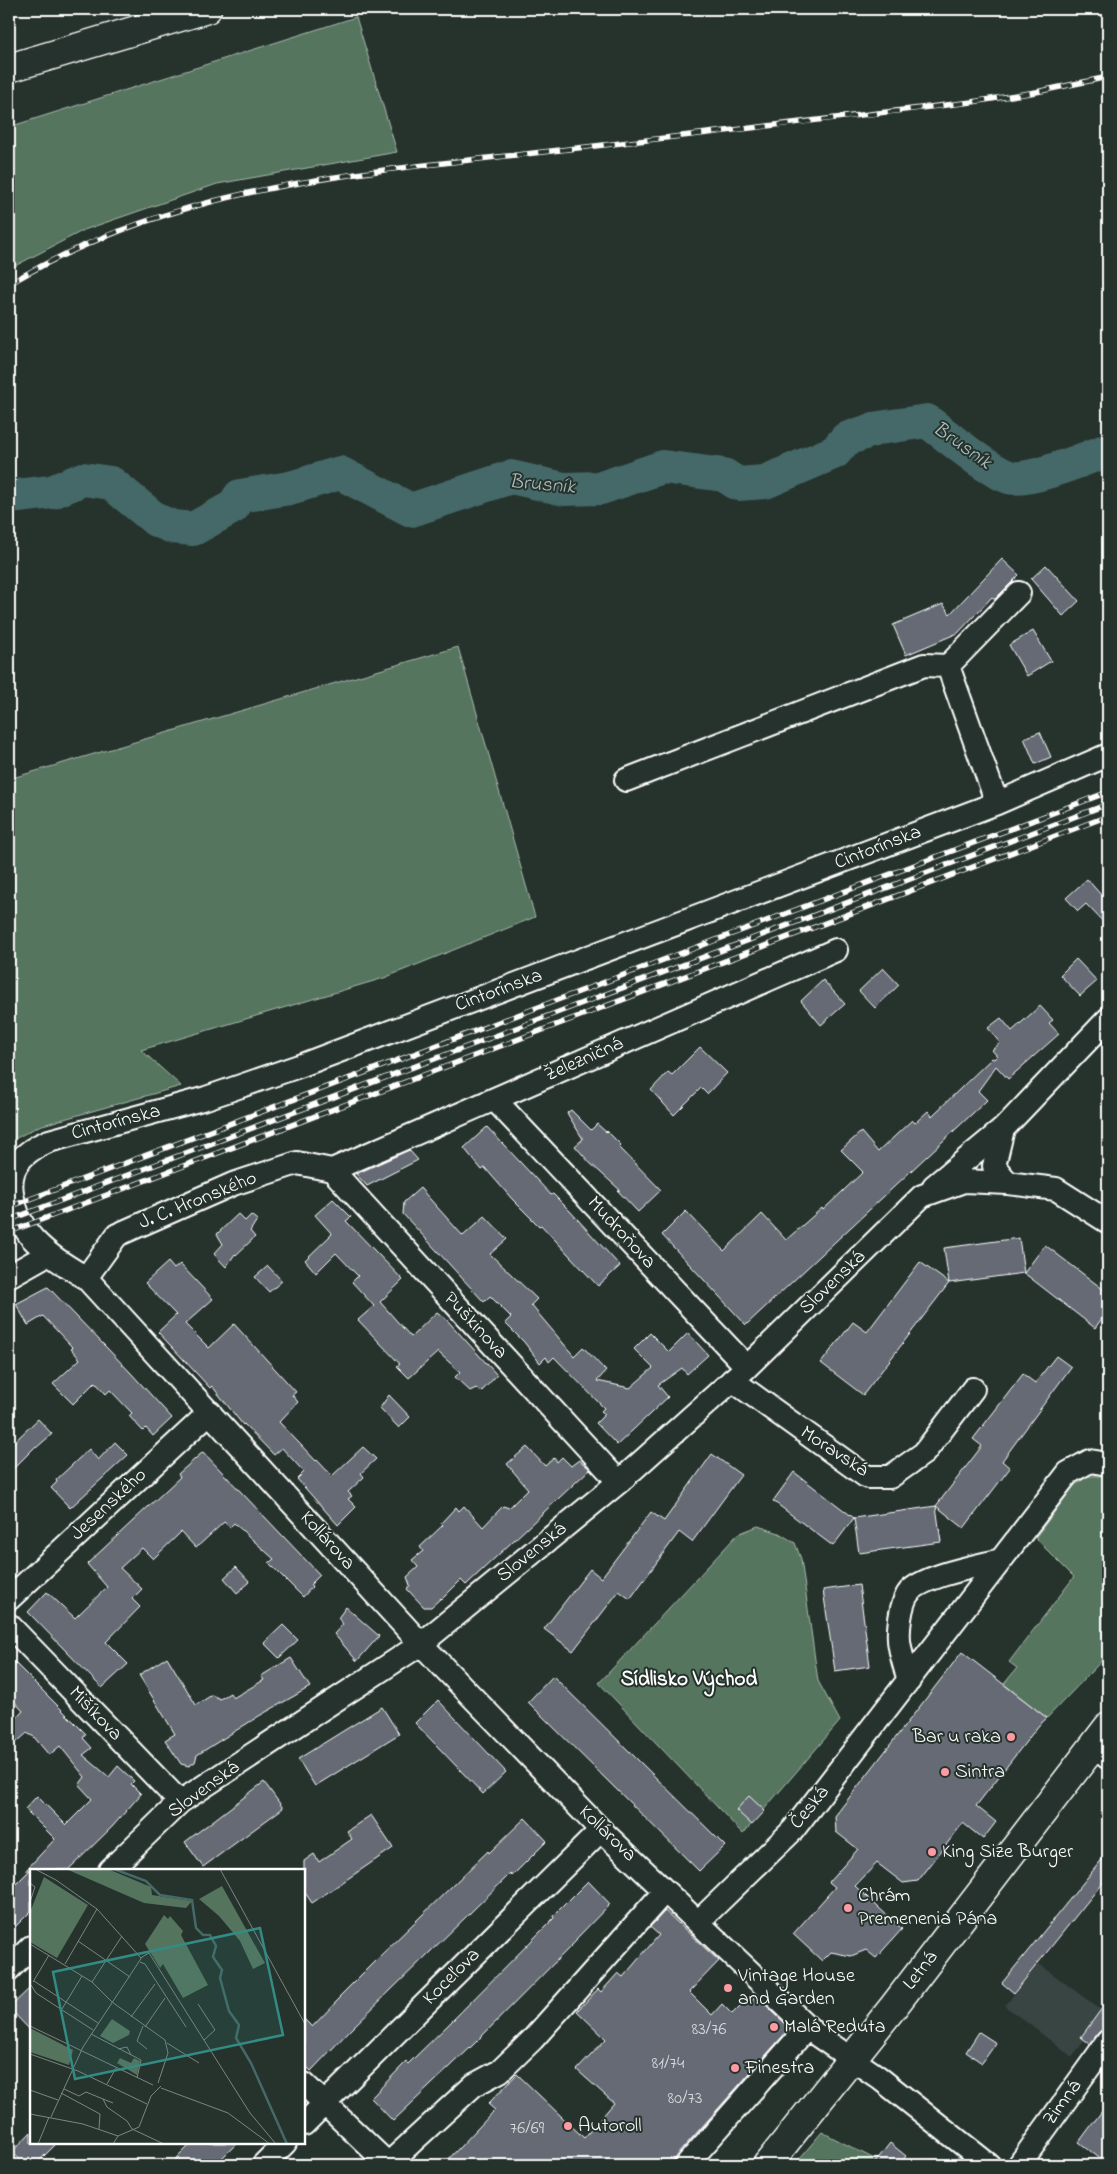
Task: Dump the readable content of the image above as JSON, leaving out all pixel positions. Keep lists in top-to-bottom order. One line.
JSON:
{"streets":{"street":["Cintorínska","Železničná","J. C. Hronského","Mudroňova","Slovenská","Puškinova","Moravská","Jesenského","Kollárova","Mišíkova","Česká","Letná","Koceľova","Zimná"]},"crossings":[["Cintorínska","Kollárova"],["Železničná","J. C. Hronského"],["Železničná","Mudroňova"],["Železničná","Puškinova"],["J. C. Hronského","Puškinova"],["J. C. Hronského","Kollárova"],["Mudroňova","Slovenská"],["Mudroňova","Moravská"],["Slovenská","Puškinova"],["Slovenská","Moravská"],["Slovenská","Kollárova"],["Slovenská","Mišíkova"],["Jesenského","Kollárova"],["Kollárova","Česká"],["Kollárova","Letná"],["Kollárova","Koceľova"]],"districts":["Sídlisko Východ"],"water":["Brusník"],"places":["Bar u raka","Sintra","King Size Burger","Chrám Premenenia Pána","Vintage House and Garden","Malá Reduta","Finestra","Autoroll"],"house_numbers":["83/76","81/74","80/73","76/69"]}
